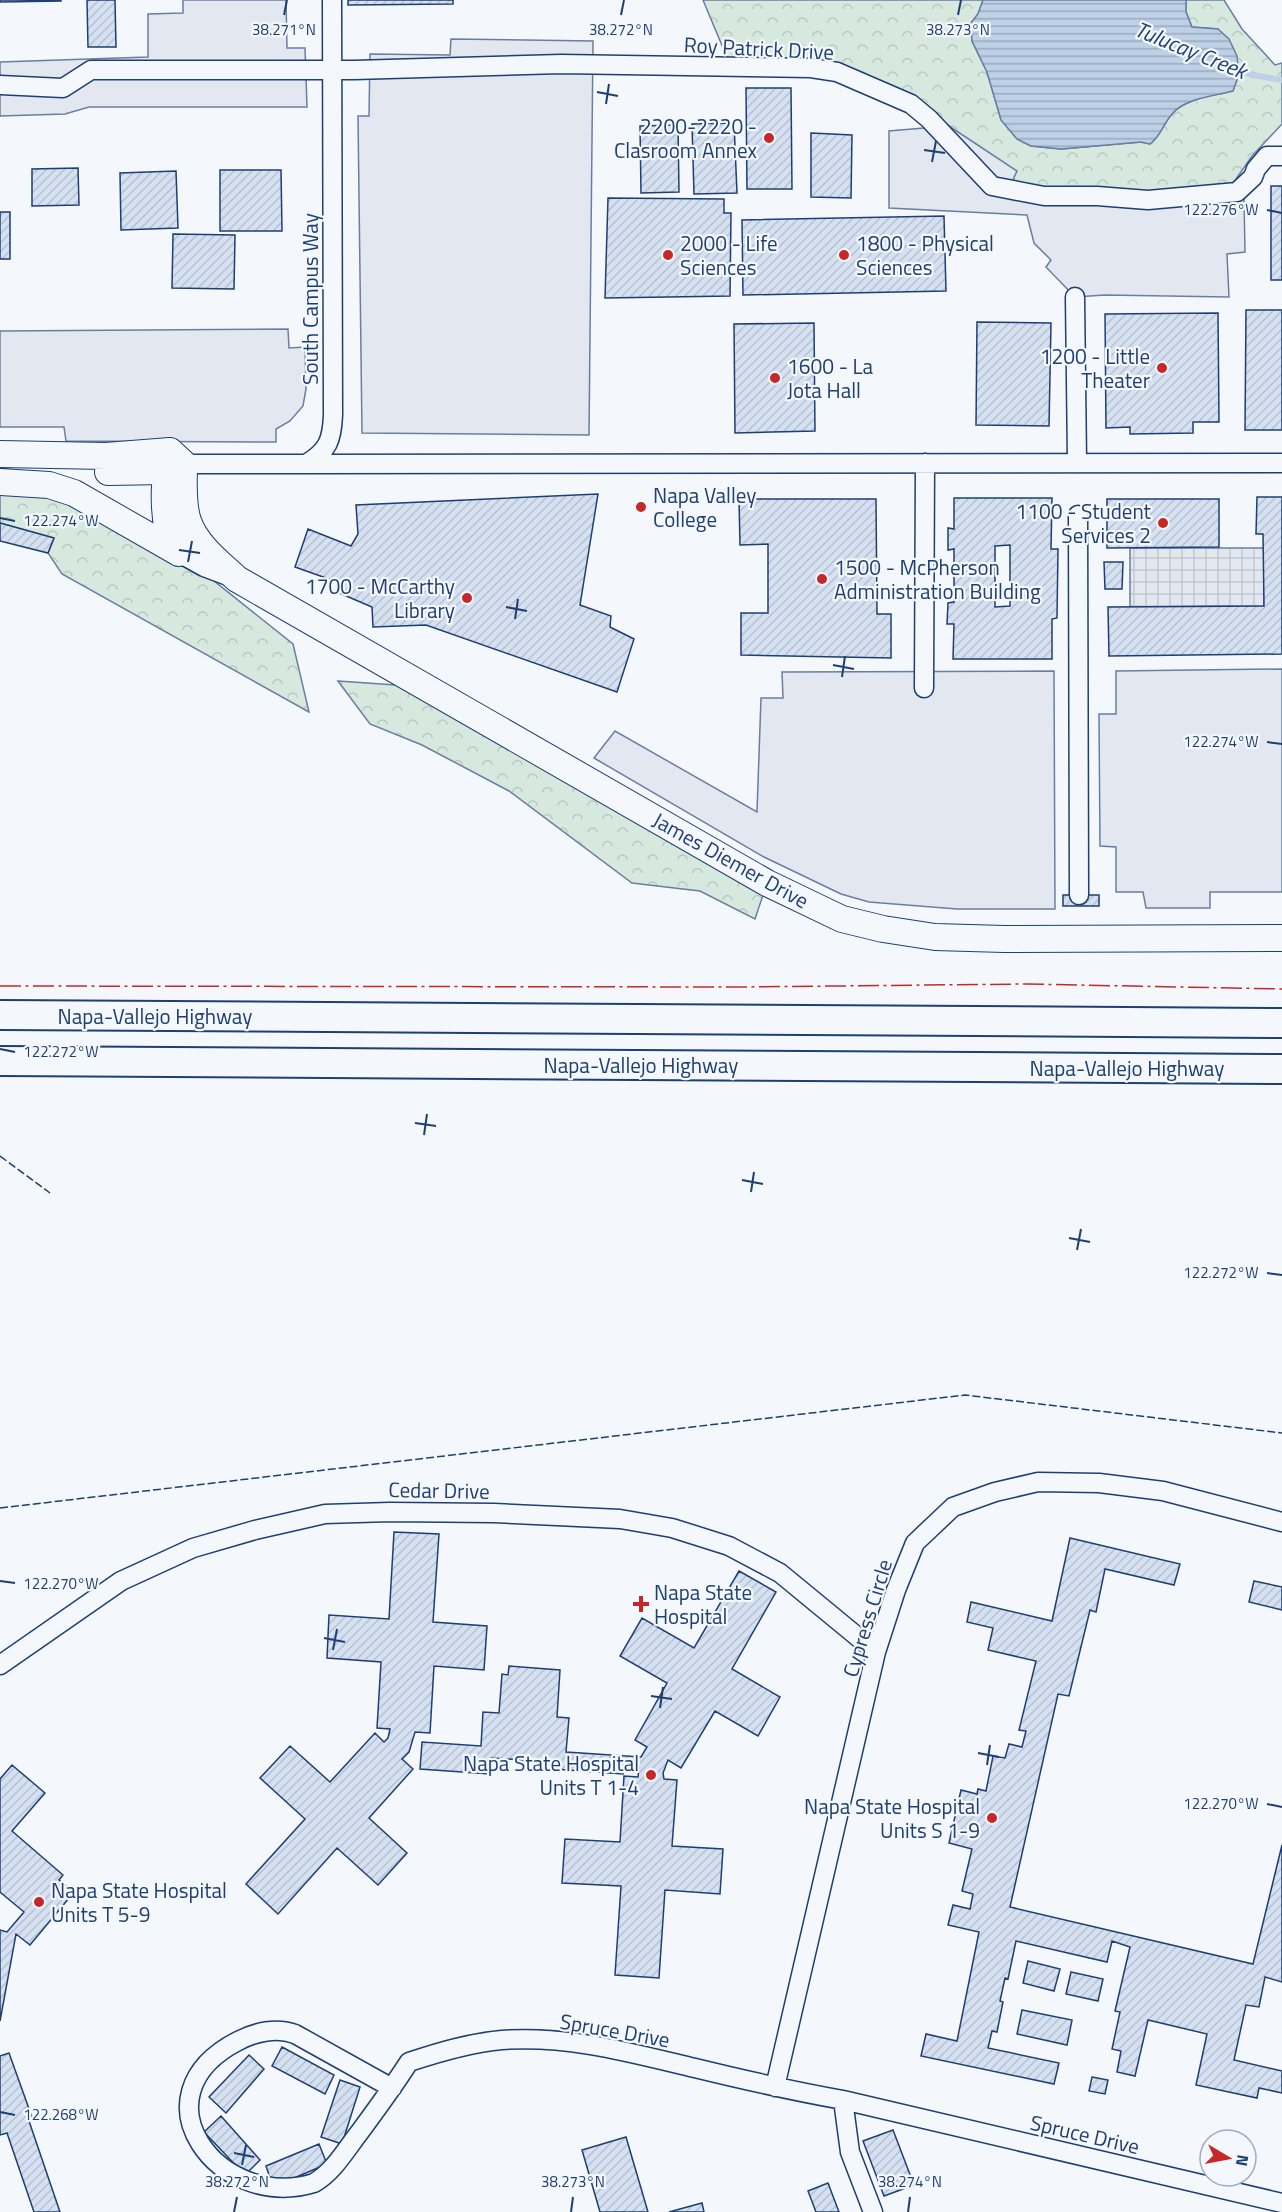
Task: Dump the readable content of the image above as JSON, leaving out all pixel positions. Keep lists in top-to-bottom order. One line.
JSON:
{"streets":{"main road":["Napa-Vallejo Highway"],"street":["Roy Patrick Drive","South Campus Way","James Diemer Drive","Cedar Drive","Cypress Circle","Spruce Drive"]},"crossings":[["Roy Patrick Drive","South Campus Way"],["Cedar Drive","Cypress Circle"],["Cypress Circle","Spruce Drive"]],"water":["Tulucay Creek"],"places":{"other":["2200-2220 - Clasroom Annex","2000 - Life Sciences","1800 - Physical Sciences","1200 - Little Theater","1600 - La Jota Hall","Napa Valley College","1100 - Student Services 2","1500 - McPherson Administration Building","1700 - McCarthy Library","Napa State Hospital Units T 1-4","Napa State Hospital Units S 1-9","Napa State Hospital Units T 5-9"],"health":["Napa State Hospital"]},"north":"right","coordinates":["38.272°N","38.273°N","38.271°N","122.276°W","122.274°W","122.272°W","122.270°W","122.268°W","38.274°N"]}
